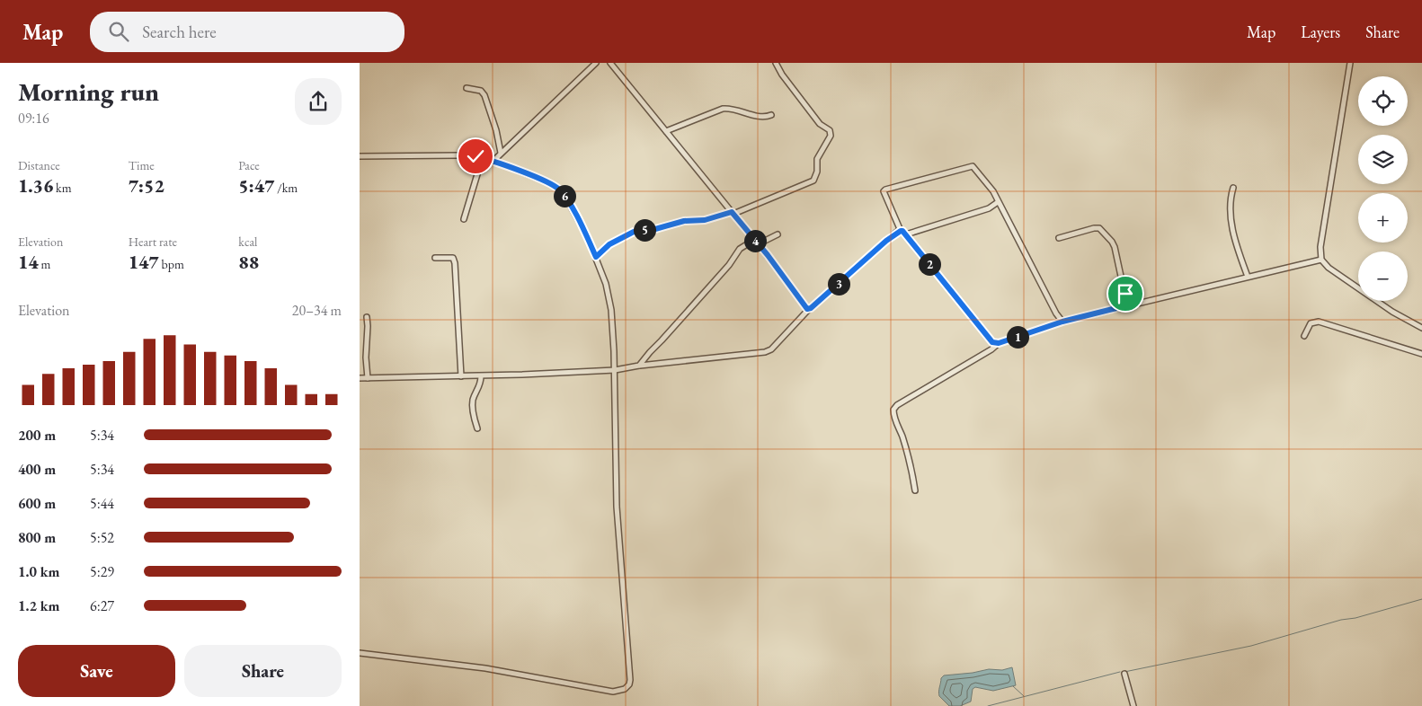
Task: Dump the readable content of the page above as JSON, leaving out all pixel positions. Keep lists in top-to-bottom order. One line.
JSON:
{"page":{"header":"Map","search":"Search here","nav":["Map","Layers","Share"],"heading":["Morning run","09:16"],"map_buttons":["+","−"],"stats":[["Distance","1.36 km"],["Time","7:52"],["Pace","5:47 /km"],["Elevation","14 m"],["Heart rate","147 bpm"],["kcal","88"]],"pins":["6","5","4","2","3","1"],"chart":["Elevation","20–34 m"],"list":[{"name":"200 m","note":"5:34"},{"name":"400 m","note":"5:34"},{"name":"600 m","note":"5:44"},{"name":"800 m","note":"5:52"},{"name":"1.0 km","note":"5:29"},{"name":"1.2 km","note":"6:27"}],"buttons":["Save","Share"]}}
